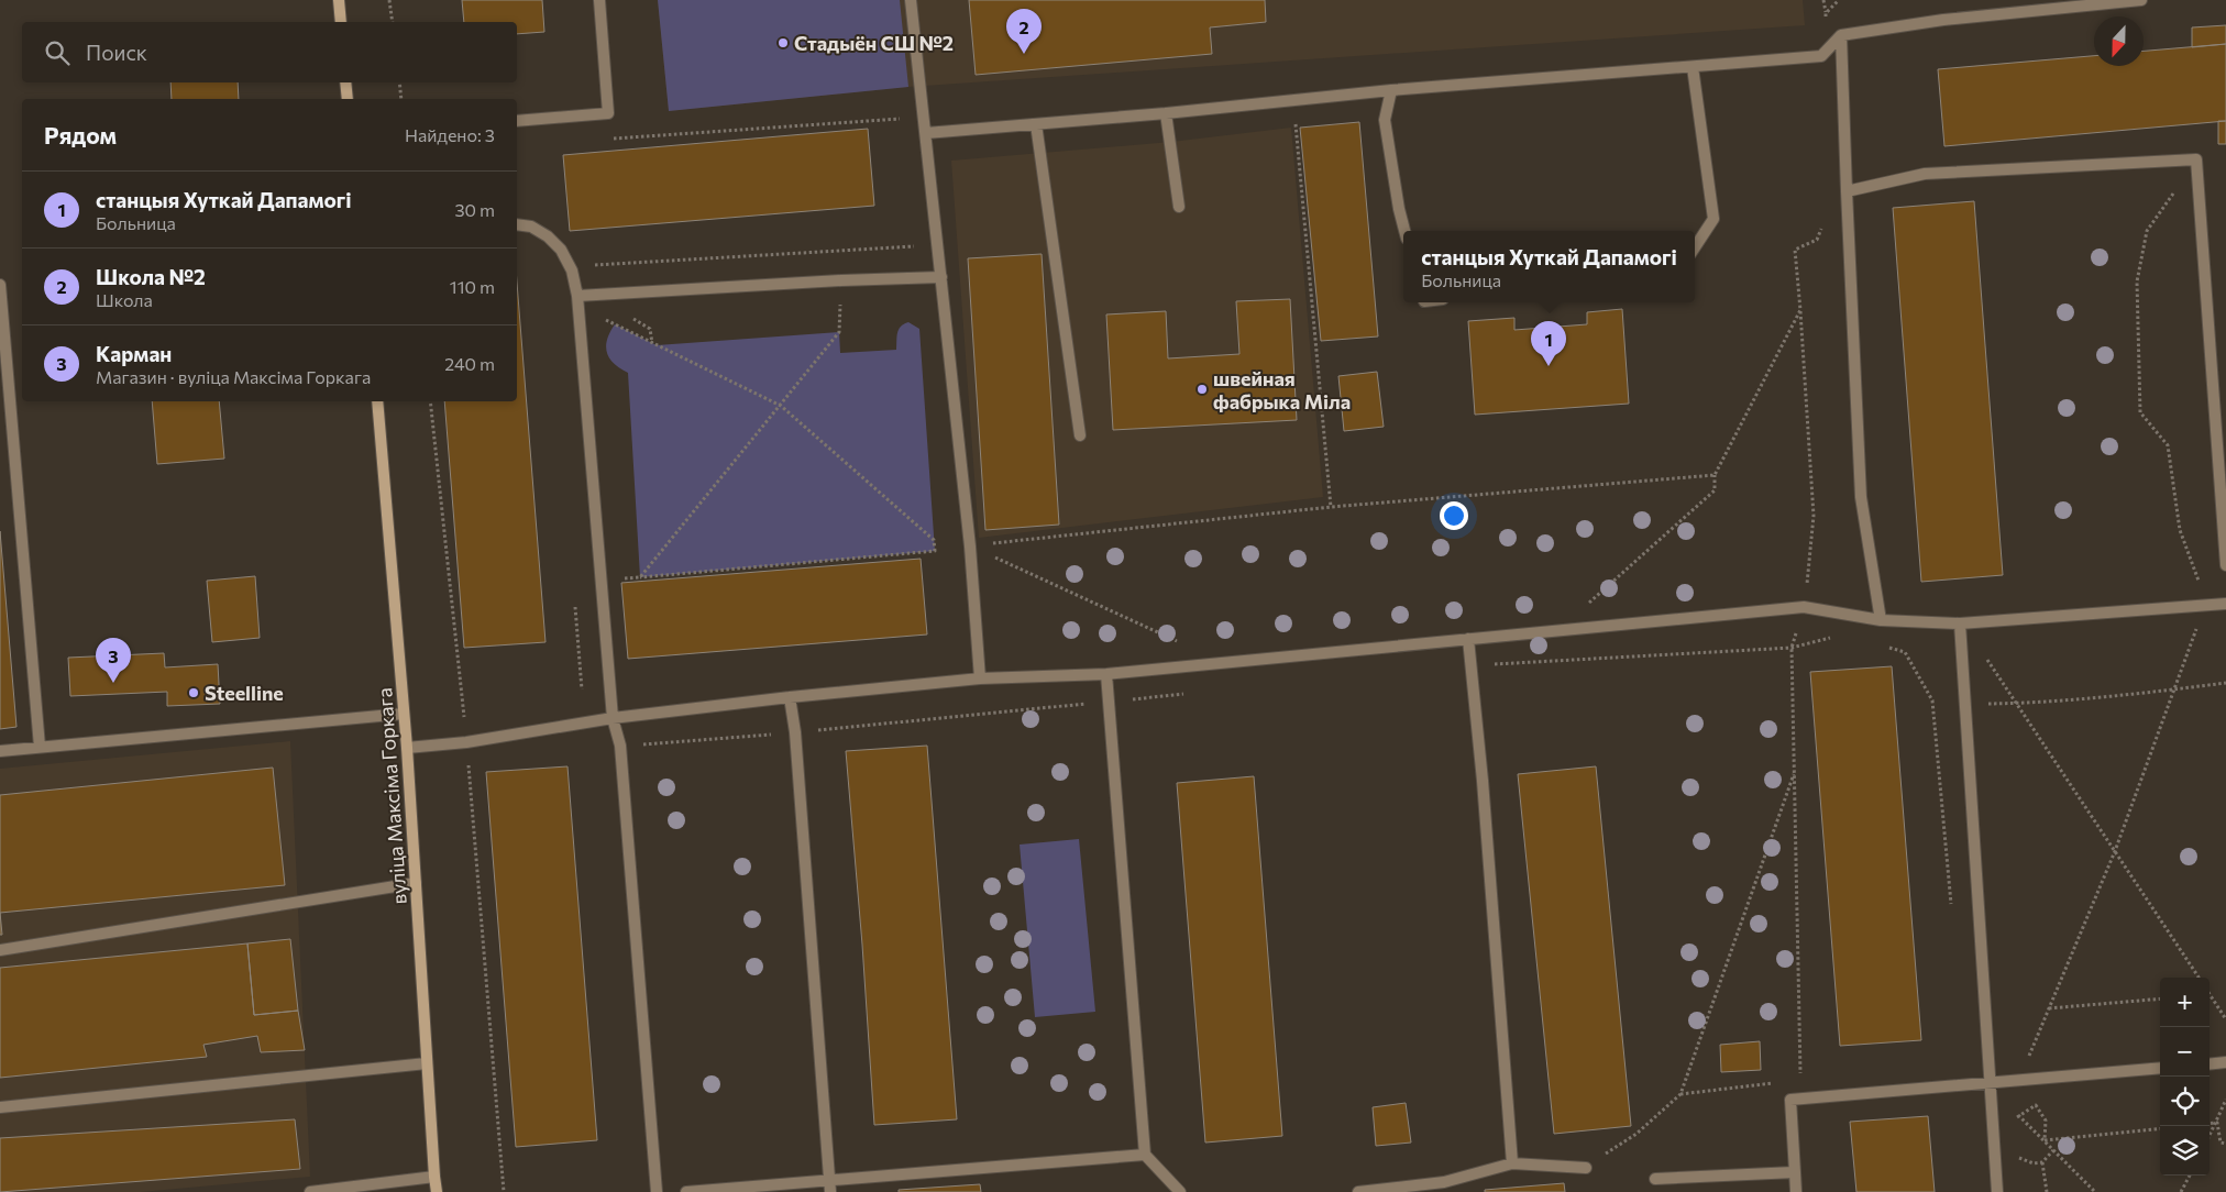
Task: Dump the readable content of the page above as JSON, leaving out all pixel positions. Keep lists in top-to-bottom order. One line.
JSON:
{"streets":{"main road":["вуліца Максіма Горкага"]},"places":["Стадыён СШ №2","швейная фабрыка Міла","Steelline"],"north":"bottom","page":{"pins":["2","1","3"],"search":"Поиск","heading":["Рядом","Найдено: 3"],"list":[{"mark":"1","name":"станцыя Хуткай Дапамогі","note":"Больница","value":"30 m"},{"mark":"2","name":"Школа №2","note":"Школа","value":"110 m"},{"mark":"3","name":"Карман","note":"Магазин · вуліца Максіма Горкага","value":"240 m"}],"popup":["станцыя Хуткай Дапамогі","Больница"],"map_buttons":["+","−"]}}
